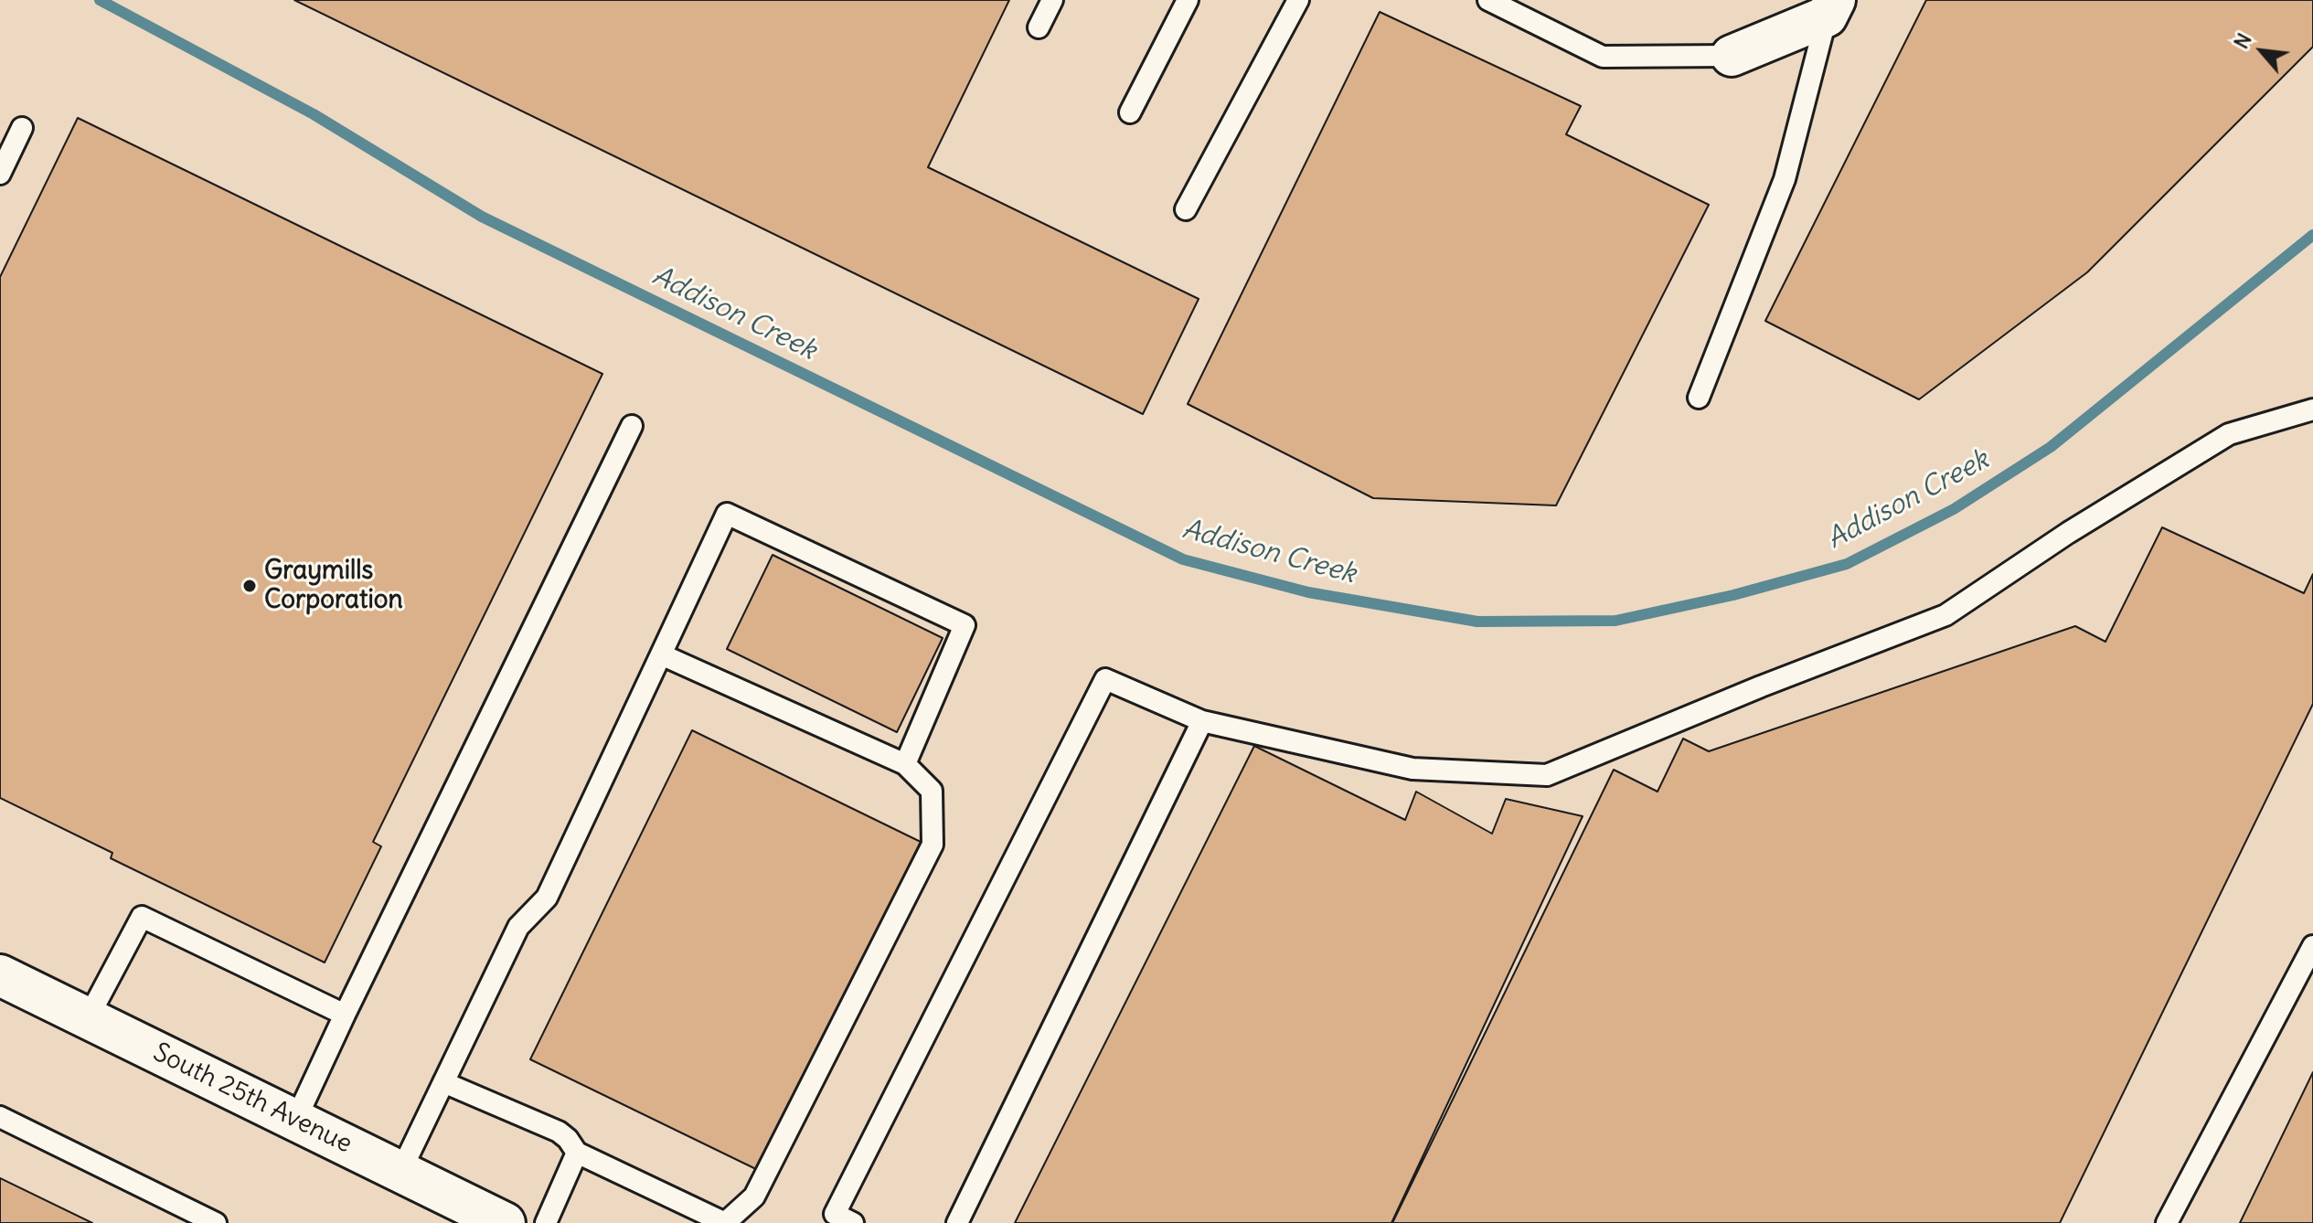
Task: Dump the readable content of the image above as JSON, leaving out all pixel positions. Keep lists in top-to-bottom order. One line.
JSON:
{"streets":{"main road":["South 25th Avenue"]},"water":["Addison Creek"],"places":["Graymills Corporation"],"north":"top left"}
